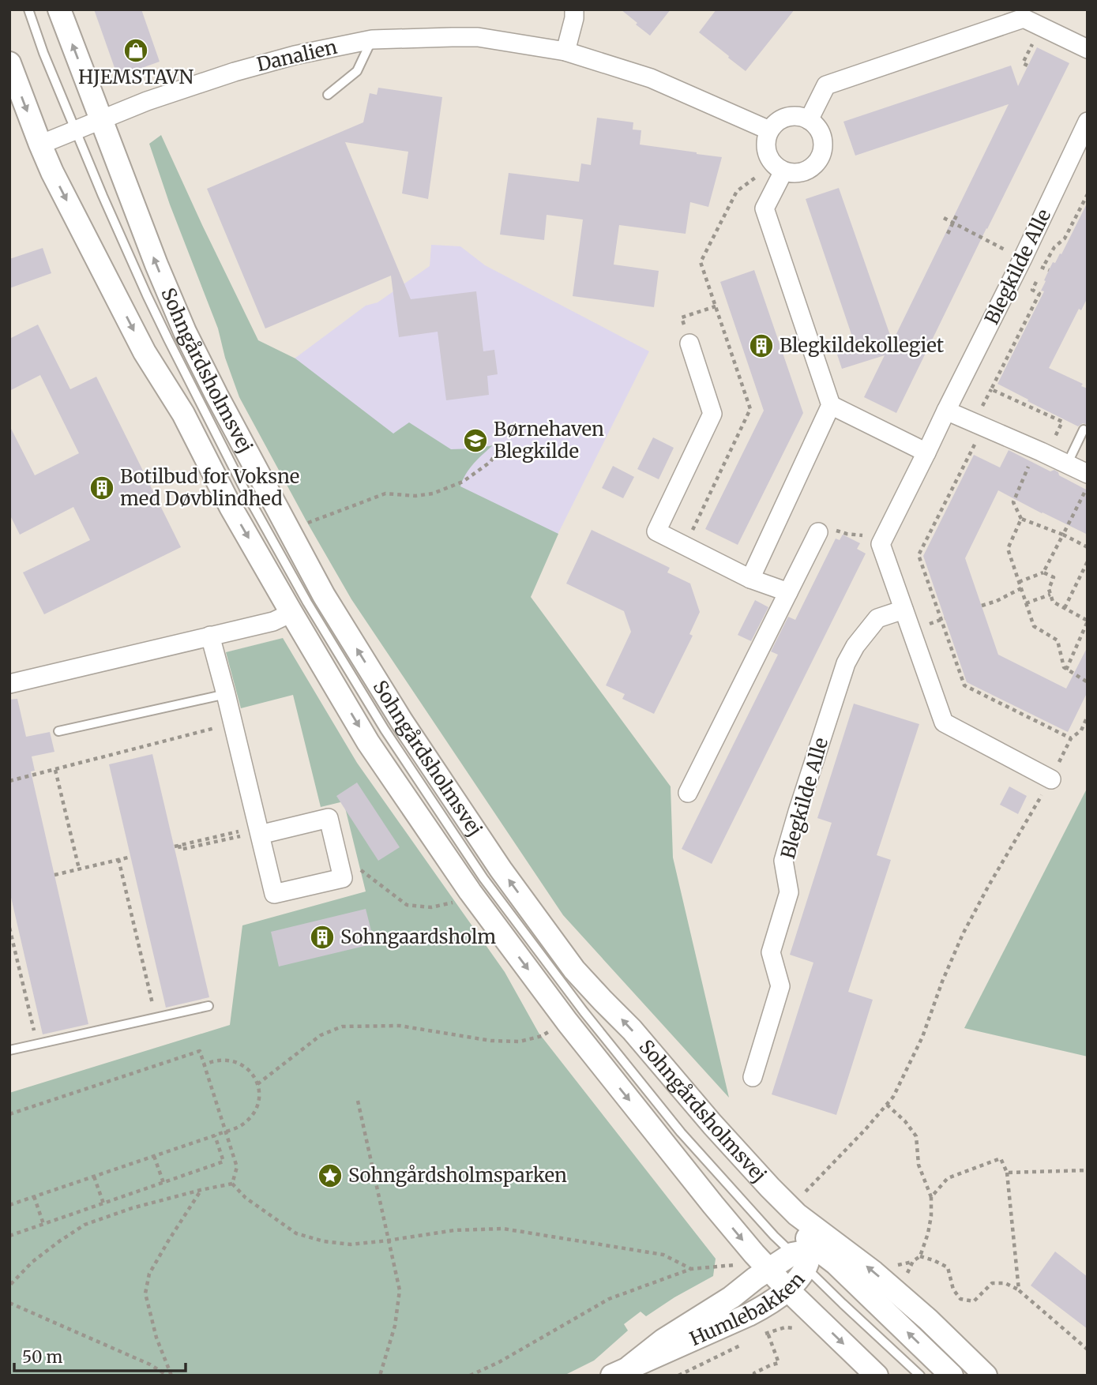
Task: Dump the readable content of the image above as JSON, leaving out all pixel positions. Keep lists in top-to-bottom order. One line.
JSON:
{"streets":{"street":["Danalien","Blegkilde Alle","Sohngårdsholmsvej","Humlebakken"]},"crossings":[["Danalien","Sohngårdsholmsvej"],["Sohngårdsholmsvej","Humlebakken"]],"places":{"shop":["HJEMSTAVN"],"building":["Blegkildekollegiet","Botilbud for Voksne med Døvblindhed","Sohngaardsholm"],"school or university":["Børnehaven Blegkilde"],"place":["Sohngårdsholmsparken"]},"scale_bar":"50 m"}
